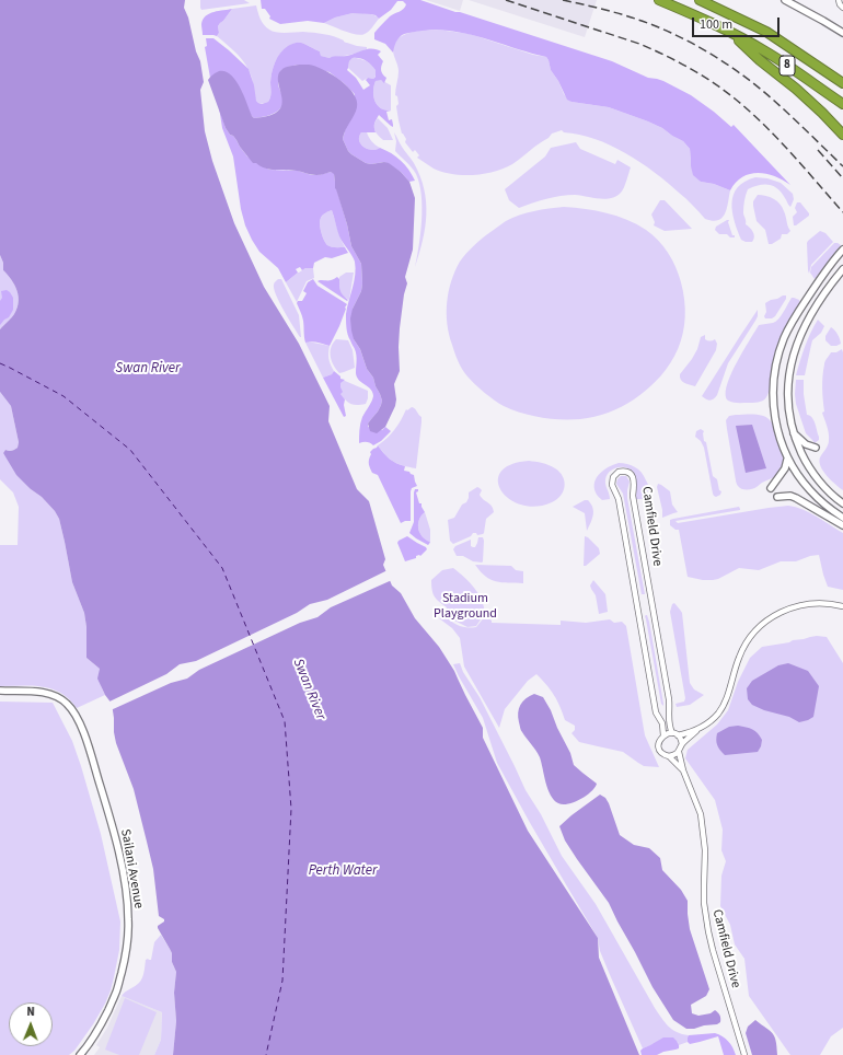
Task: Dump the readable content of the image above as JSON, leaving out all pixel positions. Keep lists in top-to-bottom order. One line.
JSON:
{"streets":{"highway":["8"],"street":["Camfield Drive","Sailani Avenue"]},"water":["Swan River","Perth Water"],"parks":["Stadium Playground"],"scale_bar":"100 m","north":"top"}
